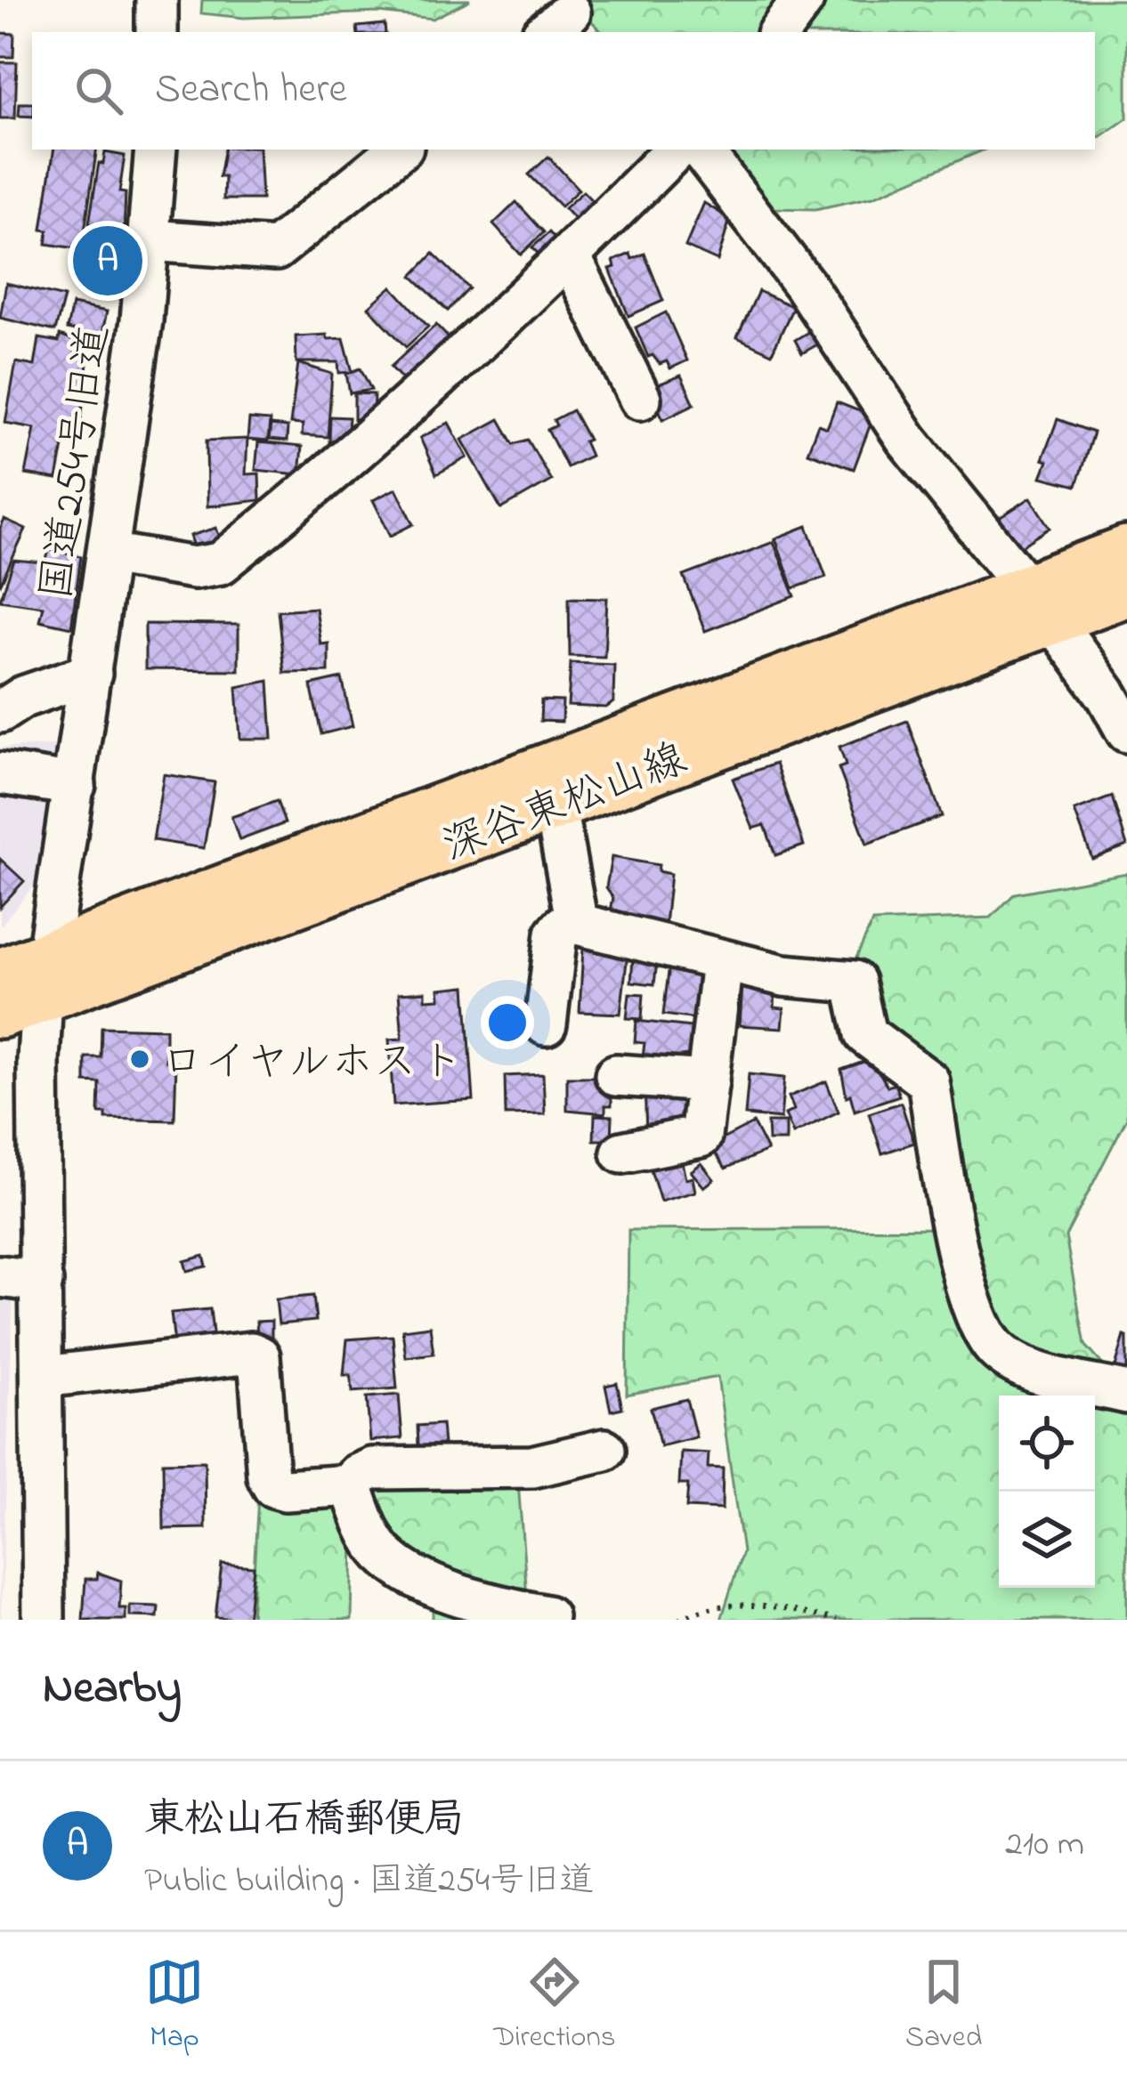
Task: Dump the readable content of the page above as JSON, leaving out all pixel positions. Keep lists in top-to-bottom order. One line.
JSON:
{"streets":{"main road":["深谷東松山線"],"street":["国道254号旧道"]},"crossings":[["国道254号旧道","深谷東松山線"]],"places":["ロイヤルホスト"],"page":{"search":"Search here","pins":"A","heading":"Nearby","list":[{"mark":"A","name":"東松山石橋郵便局","note":"Public building · 国道254号旧道","value":"210 m"}],"nav":["Map","Directions","Saved"]}}
